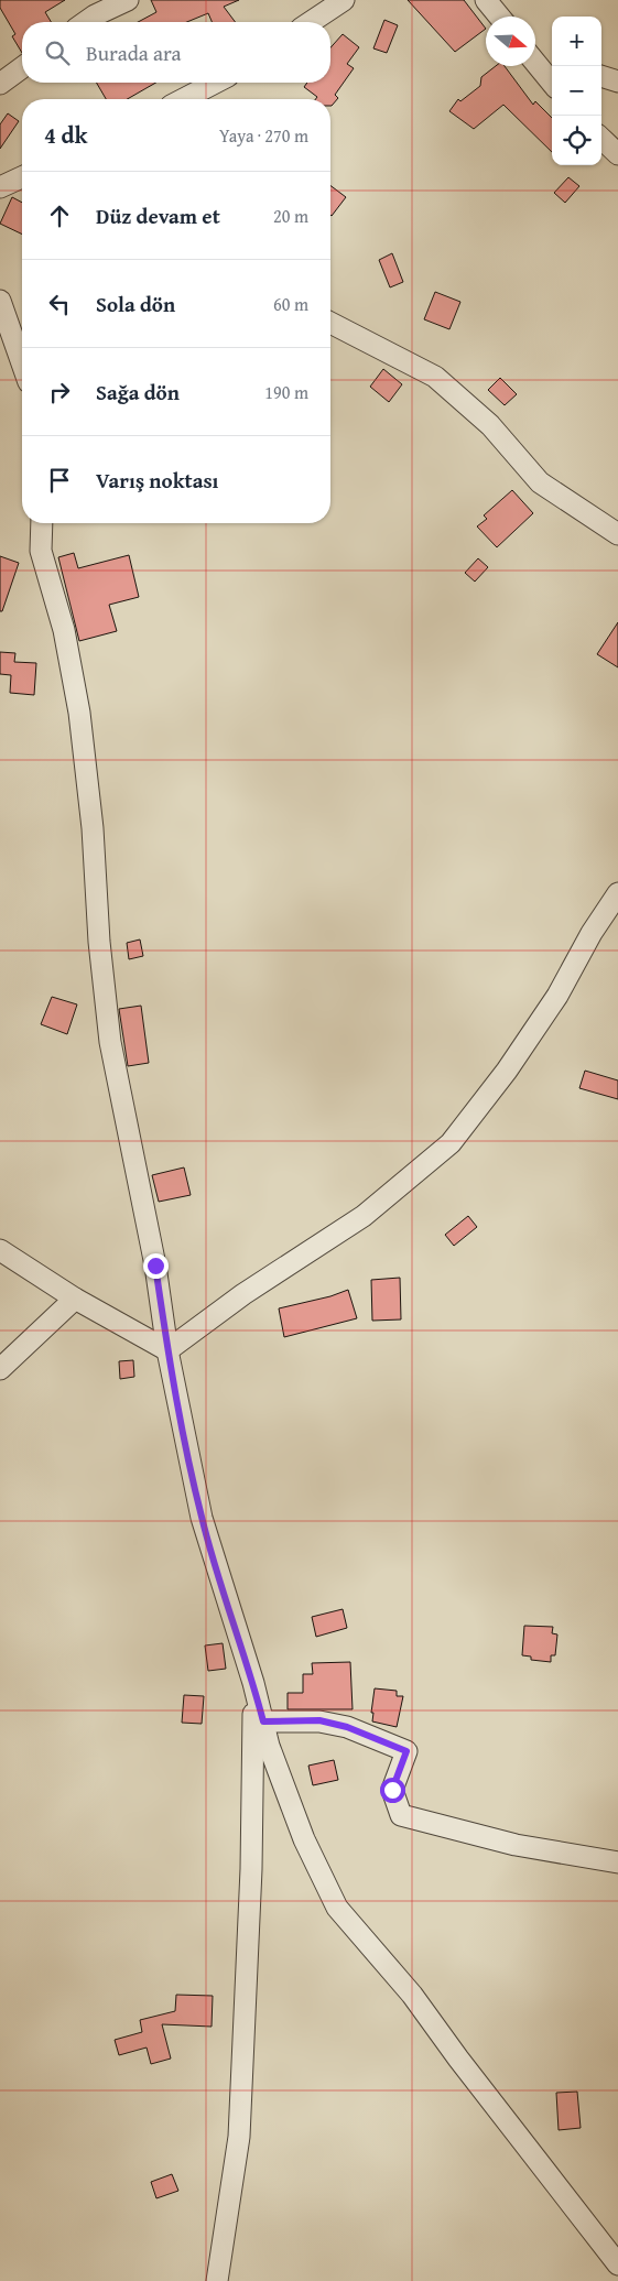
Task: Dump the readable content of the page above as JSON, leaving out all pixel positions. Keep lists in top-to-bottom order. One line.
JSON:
{"north":"right","page":{"map_buttons":["+","−"],"search":"Burada ara","heading":["4 dk","Yaya · 270 m"],"list":[["Düz devam et","20 m"],["Sola dön","60 m"],["Sağa dön","190 m"],"Varış noktası"]}}
